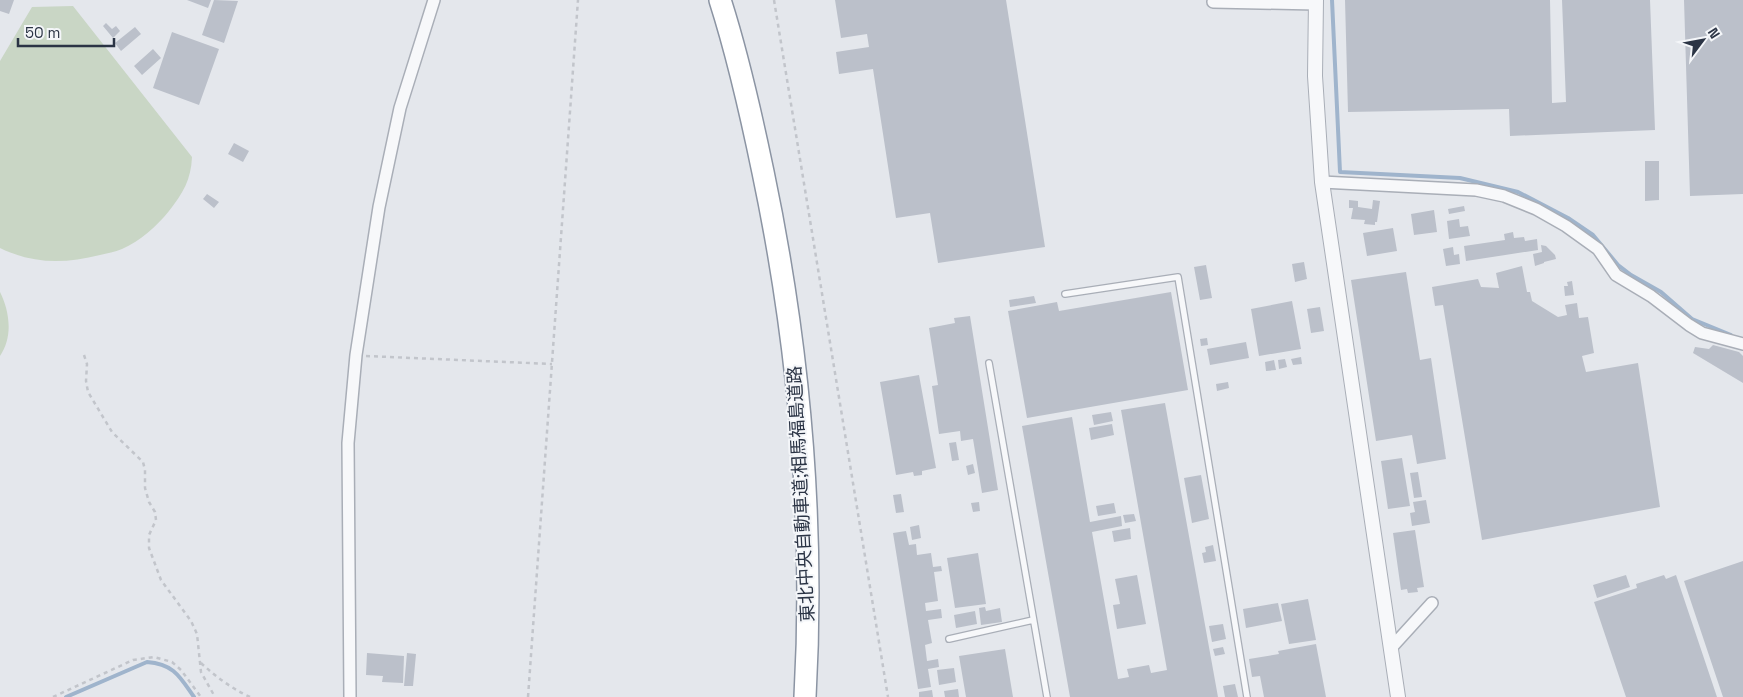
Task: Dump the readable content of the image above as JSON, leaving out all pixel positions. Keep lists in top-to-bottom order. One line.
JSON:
{"streets":{"highway":["東北中央自動車道;相馬福島道路"]},"scale_bar":"50 m","north":"top right"}
